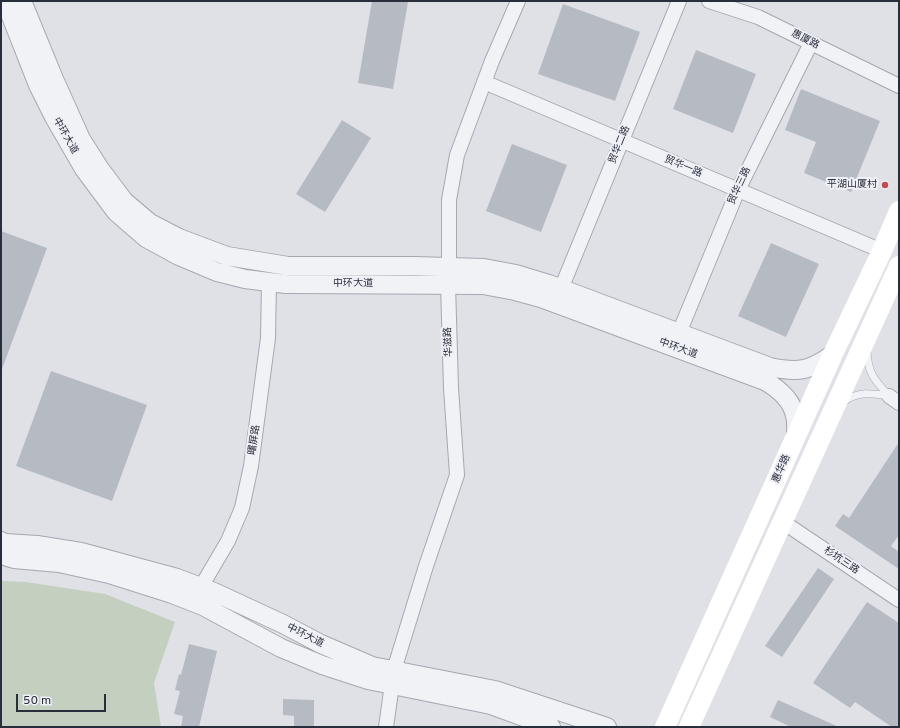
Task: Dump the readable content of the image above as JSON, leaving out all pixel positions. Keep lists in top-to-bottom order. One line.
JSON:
{"streets":{"main road":["惠华路"],"street":["惠厦路","中环大道","贸华二路","贸华一路","贸华三路","华滋路","曙屏路","杉坑三路"]},"crossings":[["惠厦路","贸华三路"],["中环大道","贸华二路"],["中环大道","贸华三路"],["中环大道","华滋路"],["中环大道","曙屏路"],["中环大道","惠华路"],["贸华二路","贸华一路"],["贸华一路","贸华三路"],["贸华一路","华滋路"],["贸华一路","惠华路"]],"places":["平湖山厦村"],"scale_bar":"50 m"}
